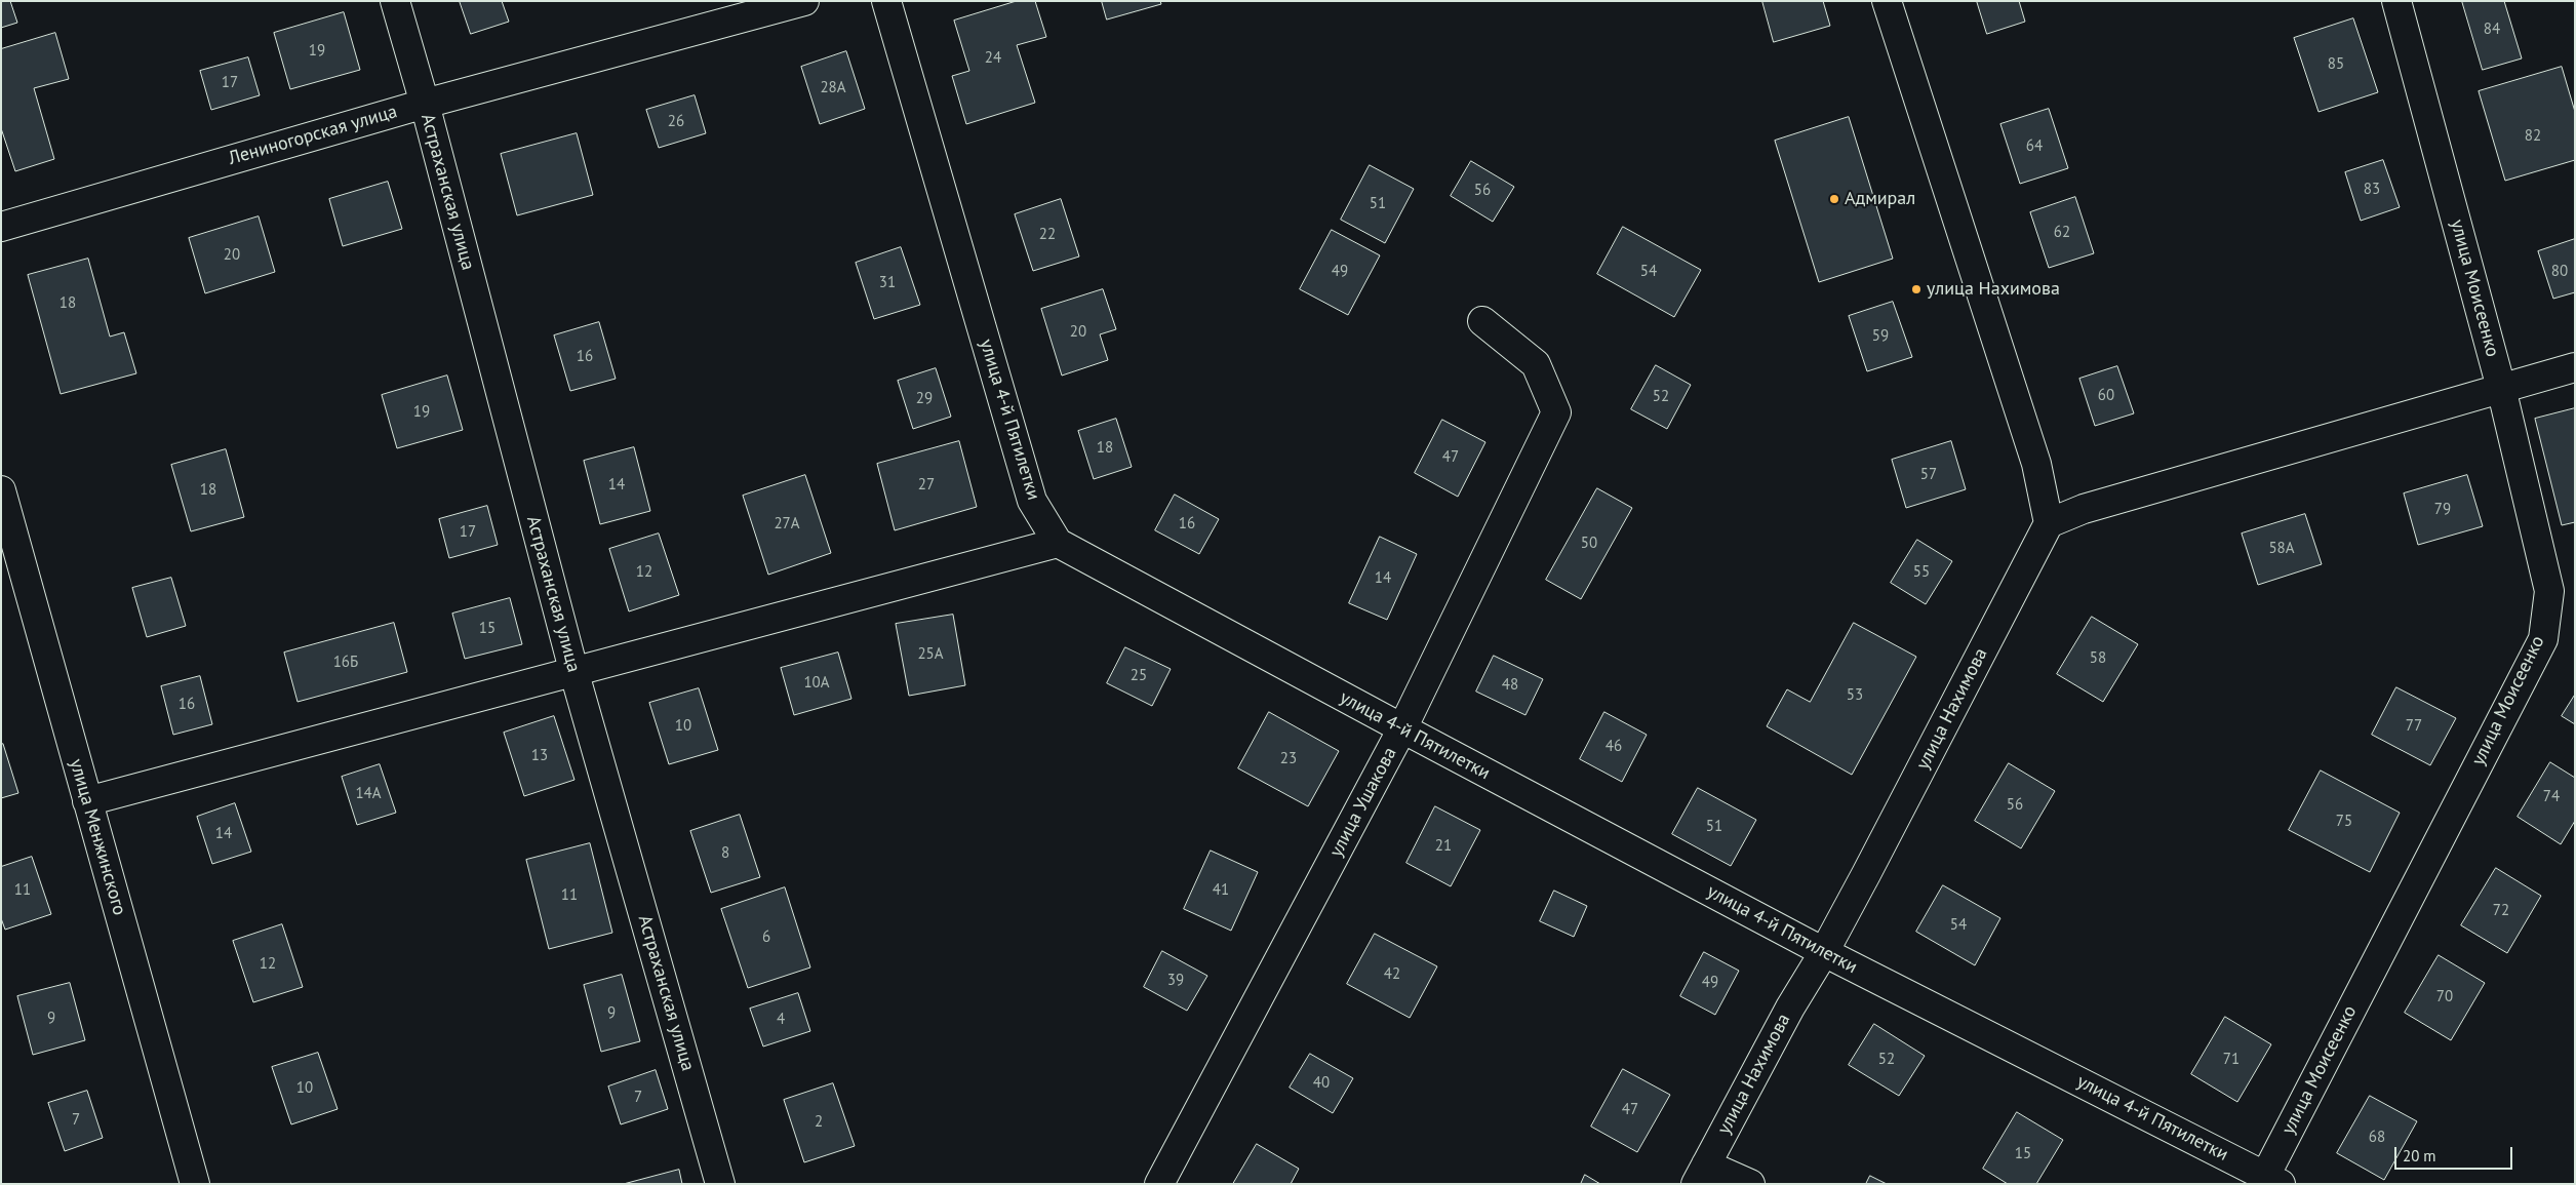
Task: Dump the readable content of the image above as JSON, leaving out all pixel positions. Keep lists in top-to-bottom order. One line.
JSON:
{"streets":{"street":["Лениногорская улица","Астраханская улица","улица Моисеенко","улица 4-й Пятилетки","улица Нахимова","улица Ушакова","улица Менжинского"]},"crossings":[["Лениногорская улица","Астраханская улица"],["улица Моисеенко","улица 4-й Пятилетки"],["улица 4-й Пятилетки","улица Нахимова"],["улица 4-й Пятилетки","улица Ушакова"]],"places":["Адмирал","улица Нахимова"],"house_numbers":["84","19","24","85","17","28А","26","82","64","83","56","51","62","22","20","49","54","80","31","18","20","59","16","60","52","29","19","18","47","57","14","27","18","79","27А","16","17","50","58А","12","55","14","15","25А","58","16Б","25","10А","48","53","16","10","77","46","13","23","14А","74","56","75","51","14","21","8","11","41","11","72","54","6","12","42","39","49","70","9","9","4","52","71","40","10","7","47","7","2","68","15"],"scale_bar":"20 m"}
